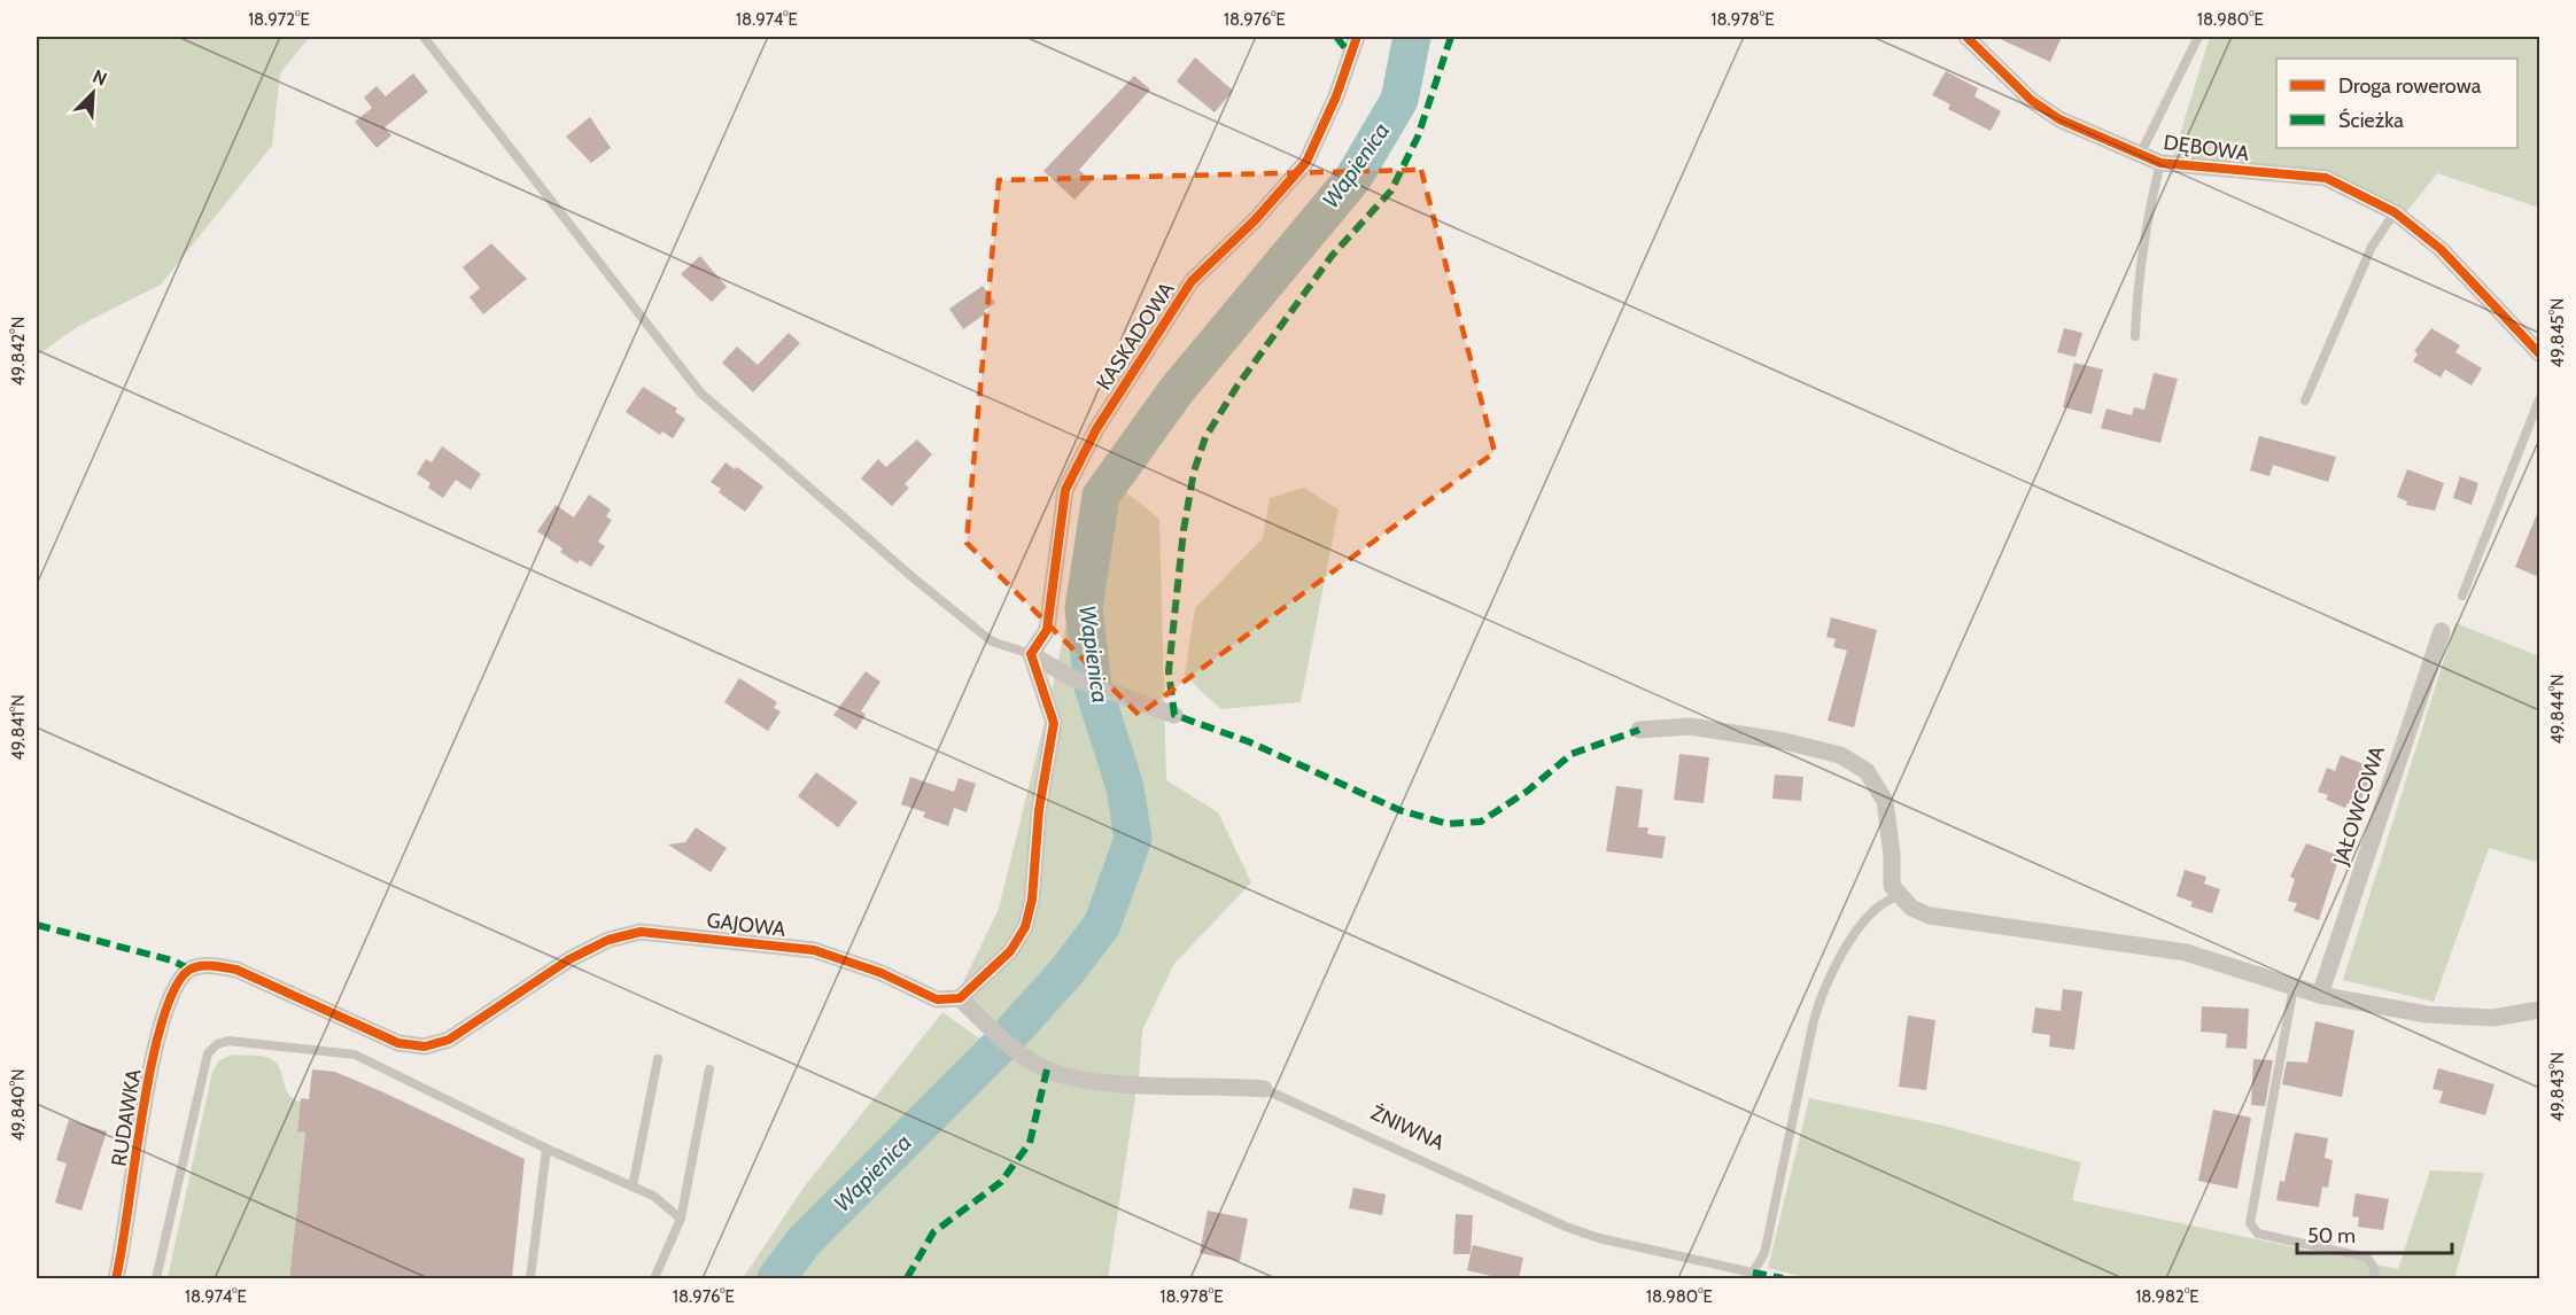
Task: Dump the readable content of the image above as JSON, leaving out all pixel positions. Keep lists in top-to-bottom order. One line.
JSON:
{"streets":{"street":["DĘBOWA","KASKADOWA","JAŁOWCOWA","GAJOWA","RUDAWKA","ŻNIWNA"]},"crossings":[["GAJOWA","RUDAWKA"],["GAJOWA","ŻNIWNA"]],"water":["Wapienica"],"legend":["Droga rowerowa","Ścieżka"],"scale_bar":"50 m","north":"top right","coordinates":["18.972°E","18.974°E","18.976°E","18.978°E","18.980°E","49.845°N","49.842°N","49.844°N","49.841°N","49.843°N","49.840°N","18.982°E"]}
